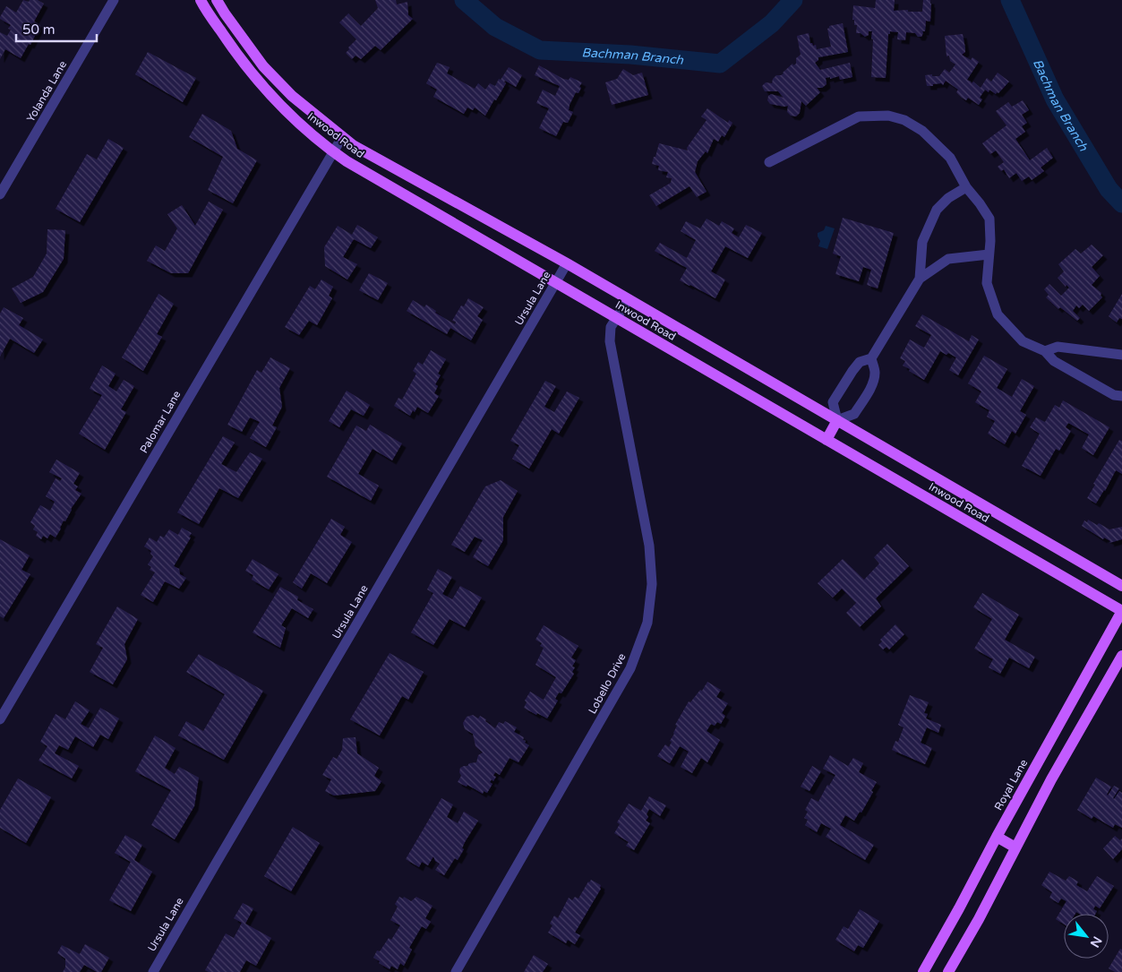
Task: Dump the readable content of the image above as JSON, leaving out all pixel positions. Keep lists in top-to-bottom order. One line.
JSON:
{"streets":{"main road":["Inwood Road","Royal Lane"],"street":["Yolanda Lane","Ursula Lane","Palomar Lane","Lobello Drive"]},"crossings":[["Inwood Road","Ursula Lane"],["Inwood Road","Palomar Lane"],["Inwood Road","Lobello Drive"],["Inwood Road","Royal Lane"]],"water":["Bachman Branch"],"scale_bar":"50 m","north":"bottom right"}
